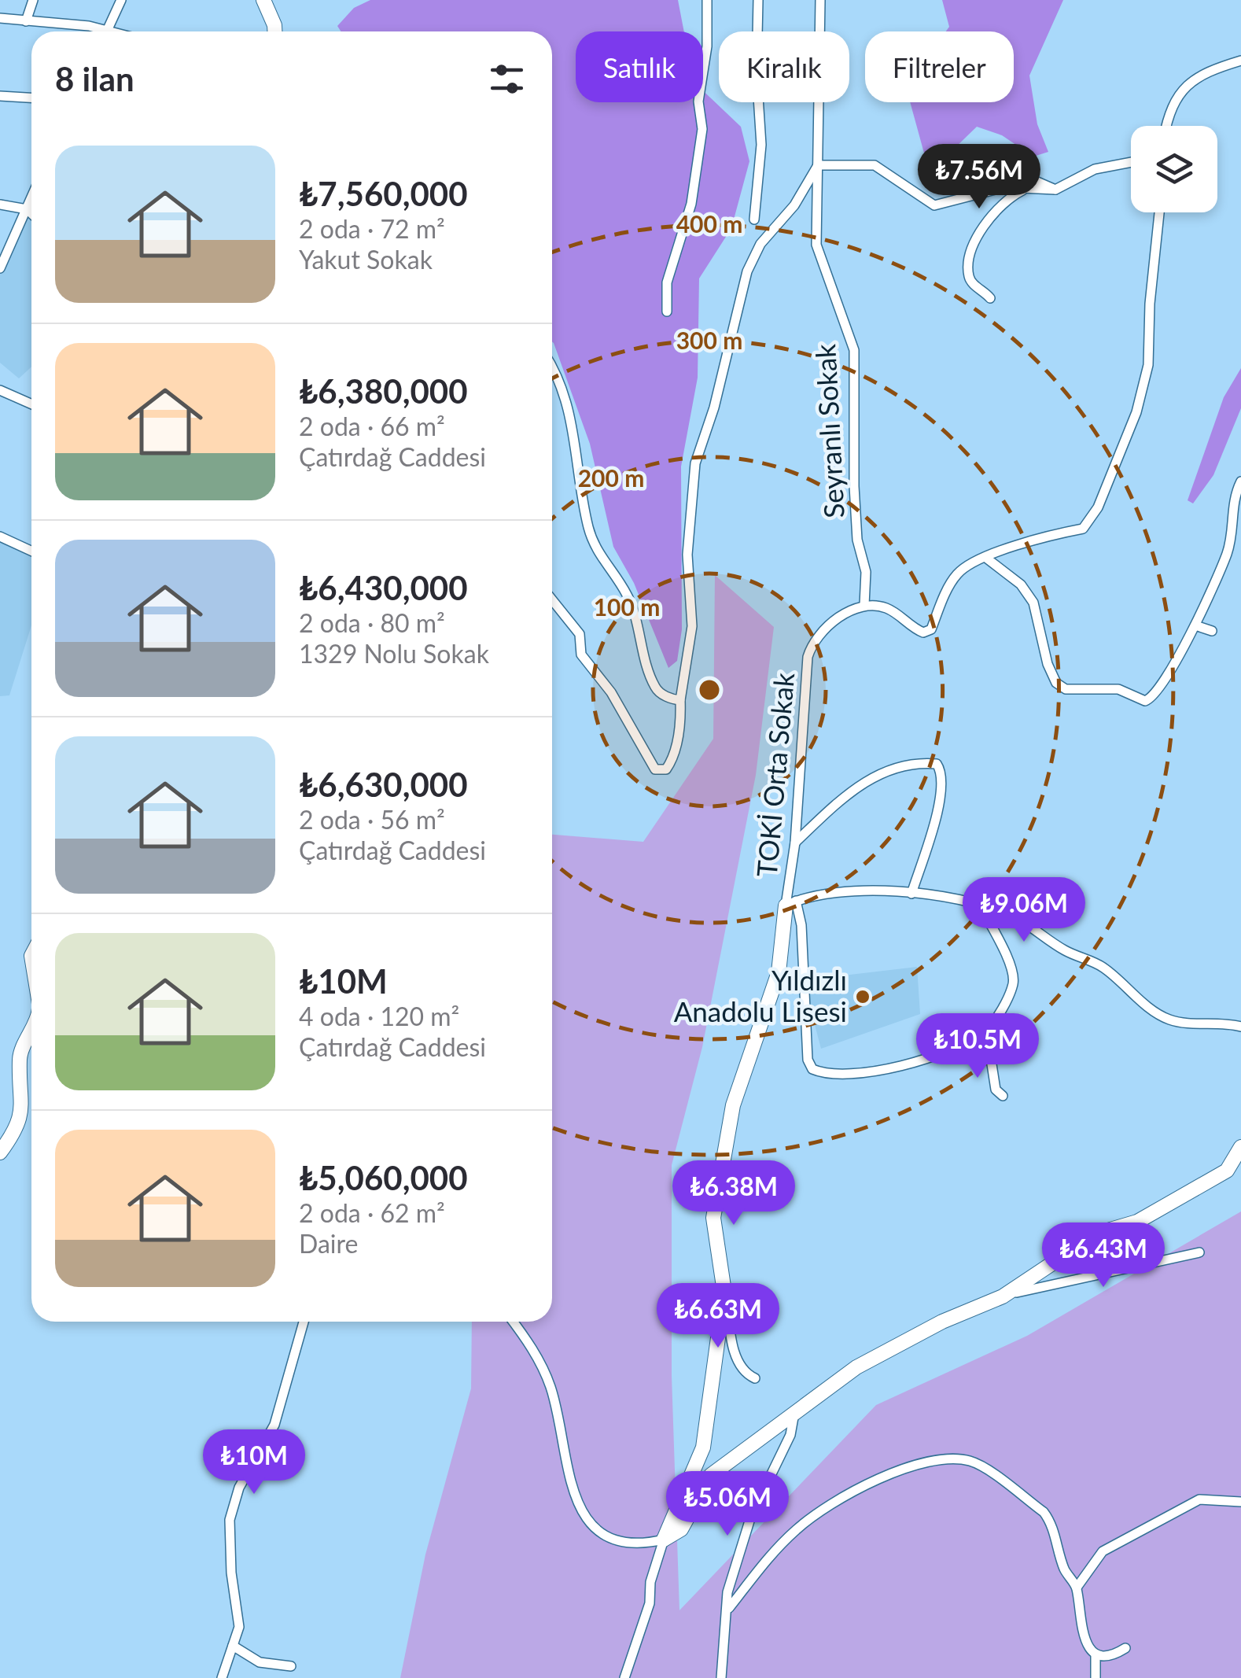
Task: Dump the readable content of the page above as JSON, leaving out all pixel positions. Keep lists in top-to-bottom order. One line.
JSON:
{"streets":{"street":["Seyranlı Sokak","TOKİ Orta Sokak"]},"crossings":[["Seyranlı Sokak","TOKİ Orta Sokak"]],"places":["Yıldızlı Anadolu Lisesi"],"page":{"chip":["Satılık","Kiralık","Filtreler"],"heading":"8 ilan","list":[{"name":"₺7,560,000","note":"2 oda · 72 m² · Yakut Sokak"},{"name":"₺6,380,000","note":"2 oda · 66 m² · Çatırdağ Caddesi"},{"name":"₺6,430,000","note":"2 oda · 80 m² · 1329 Nolu Sokak"},{"name":"₺6,630,000","note":"2 oda · 56 m² · Çatırdağ Caddesi"},{"name":"₺10M","note":"4 oda · 120 m² · Çatırdağ Caddesi"},{"name":"₺5,060,000","note":"2 oda · 62 m² · Daire"}],"price":["₺7.56M","₺9.06M","₺10.5M","₺6.38M","₺6.43M","₺6.63M","₺10M","₺5.06M"]},"rings":["400 m","300 m","200 m","100 m"]}
